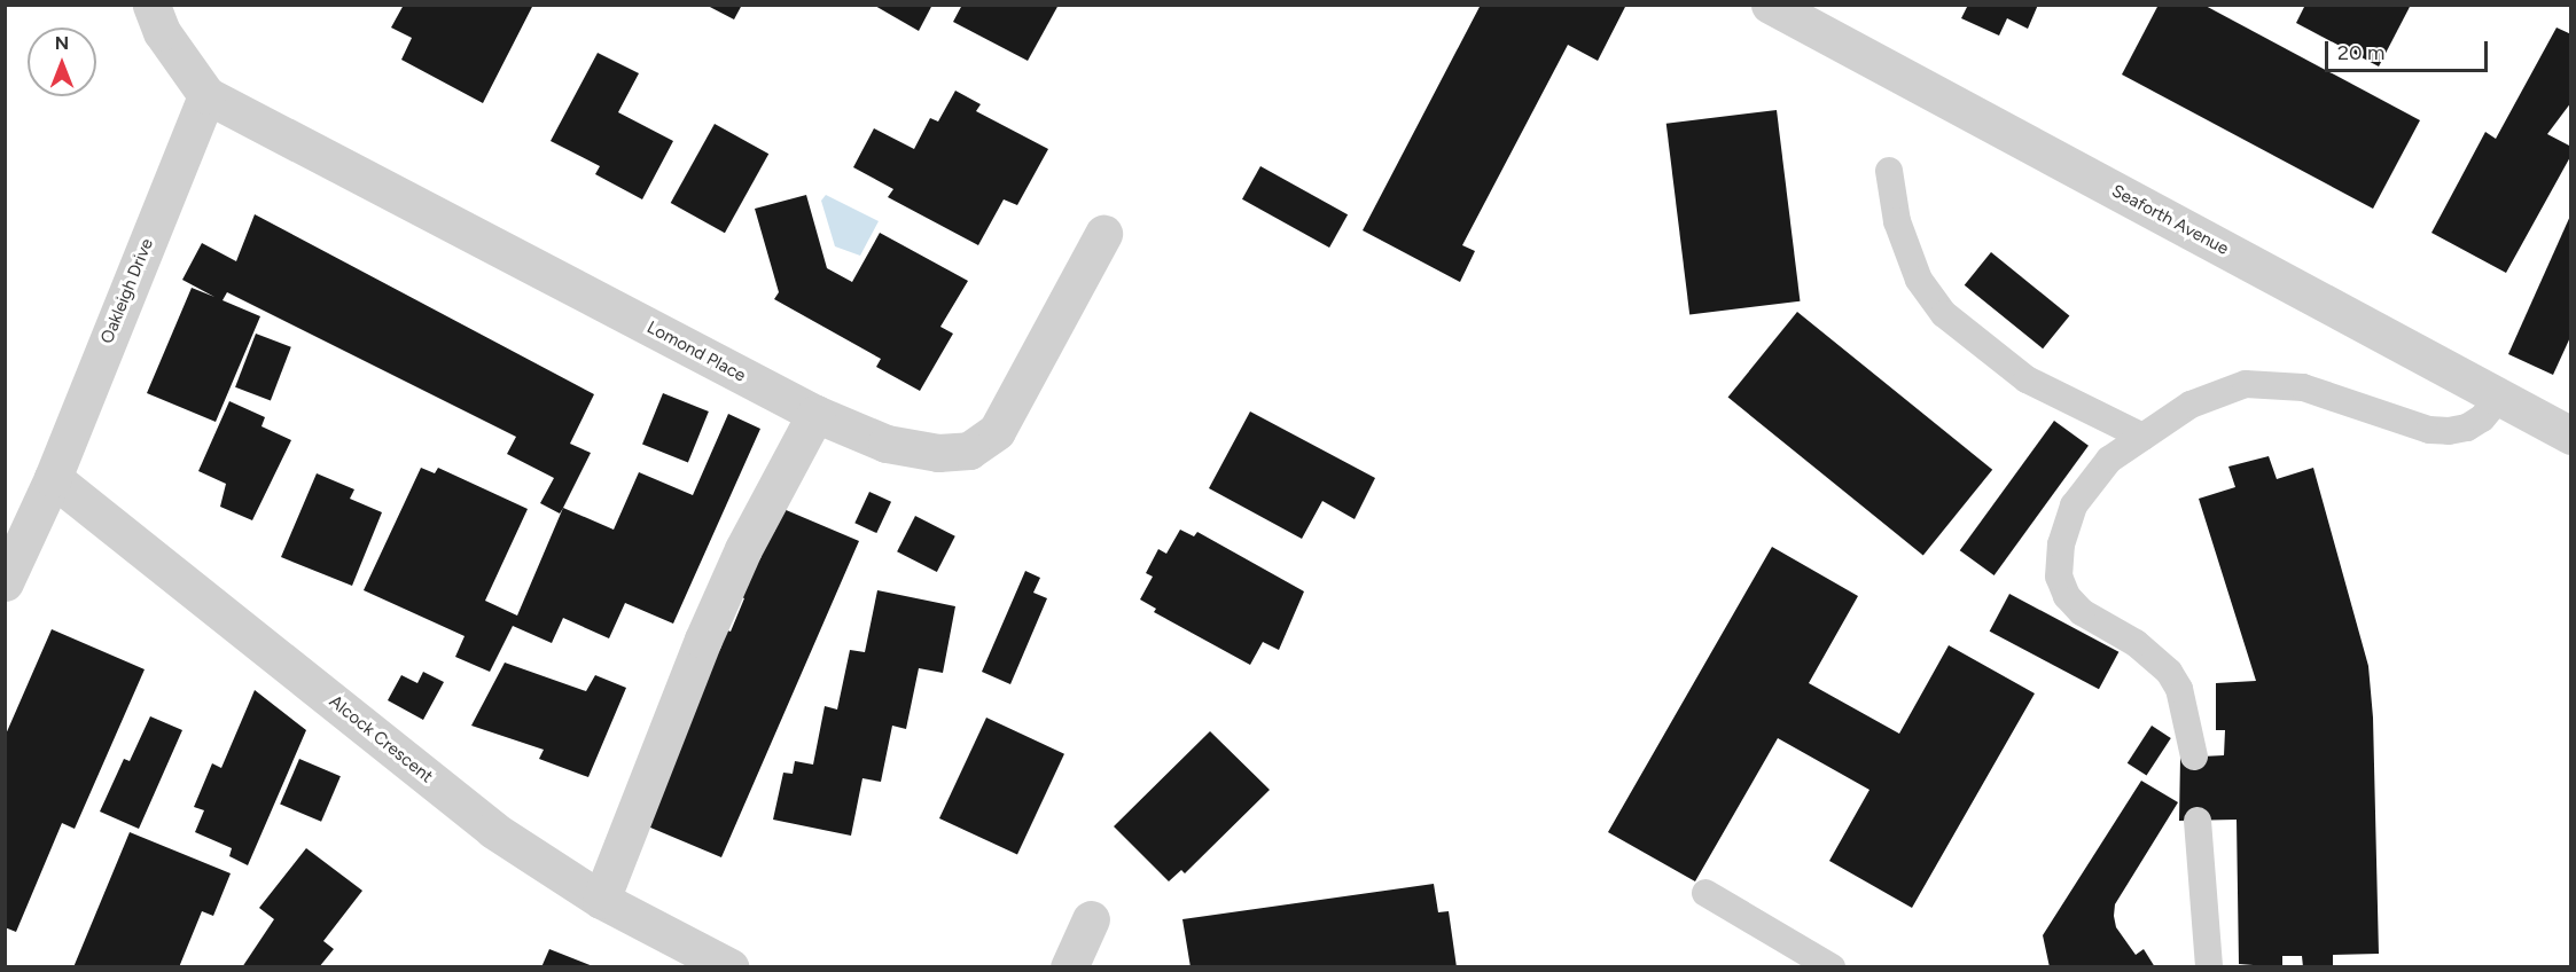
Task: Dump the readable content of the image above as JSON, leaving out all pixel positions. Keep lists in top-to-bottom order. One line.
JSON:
{"streets":{"street":["Seaforth Avenue","Oakleigh Drive","Lomond Place","Alcock Crescent"]},"crossings":[["Oakleigh Drive","Lomond Place"],["Oakleigh Drive","Alcock Crescent"]],"scale_bar":"20 m","north":"top"}
